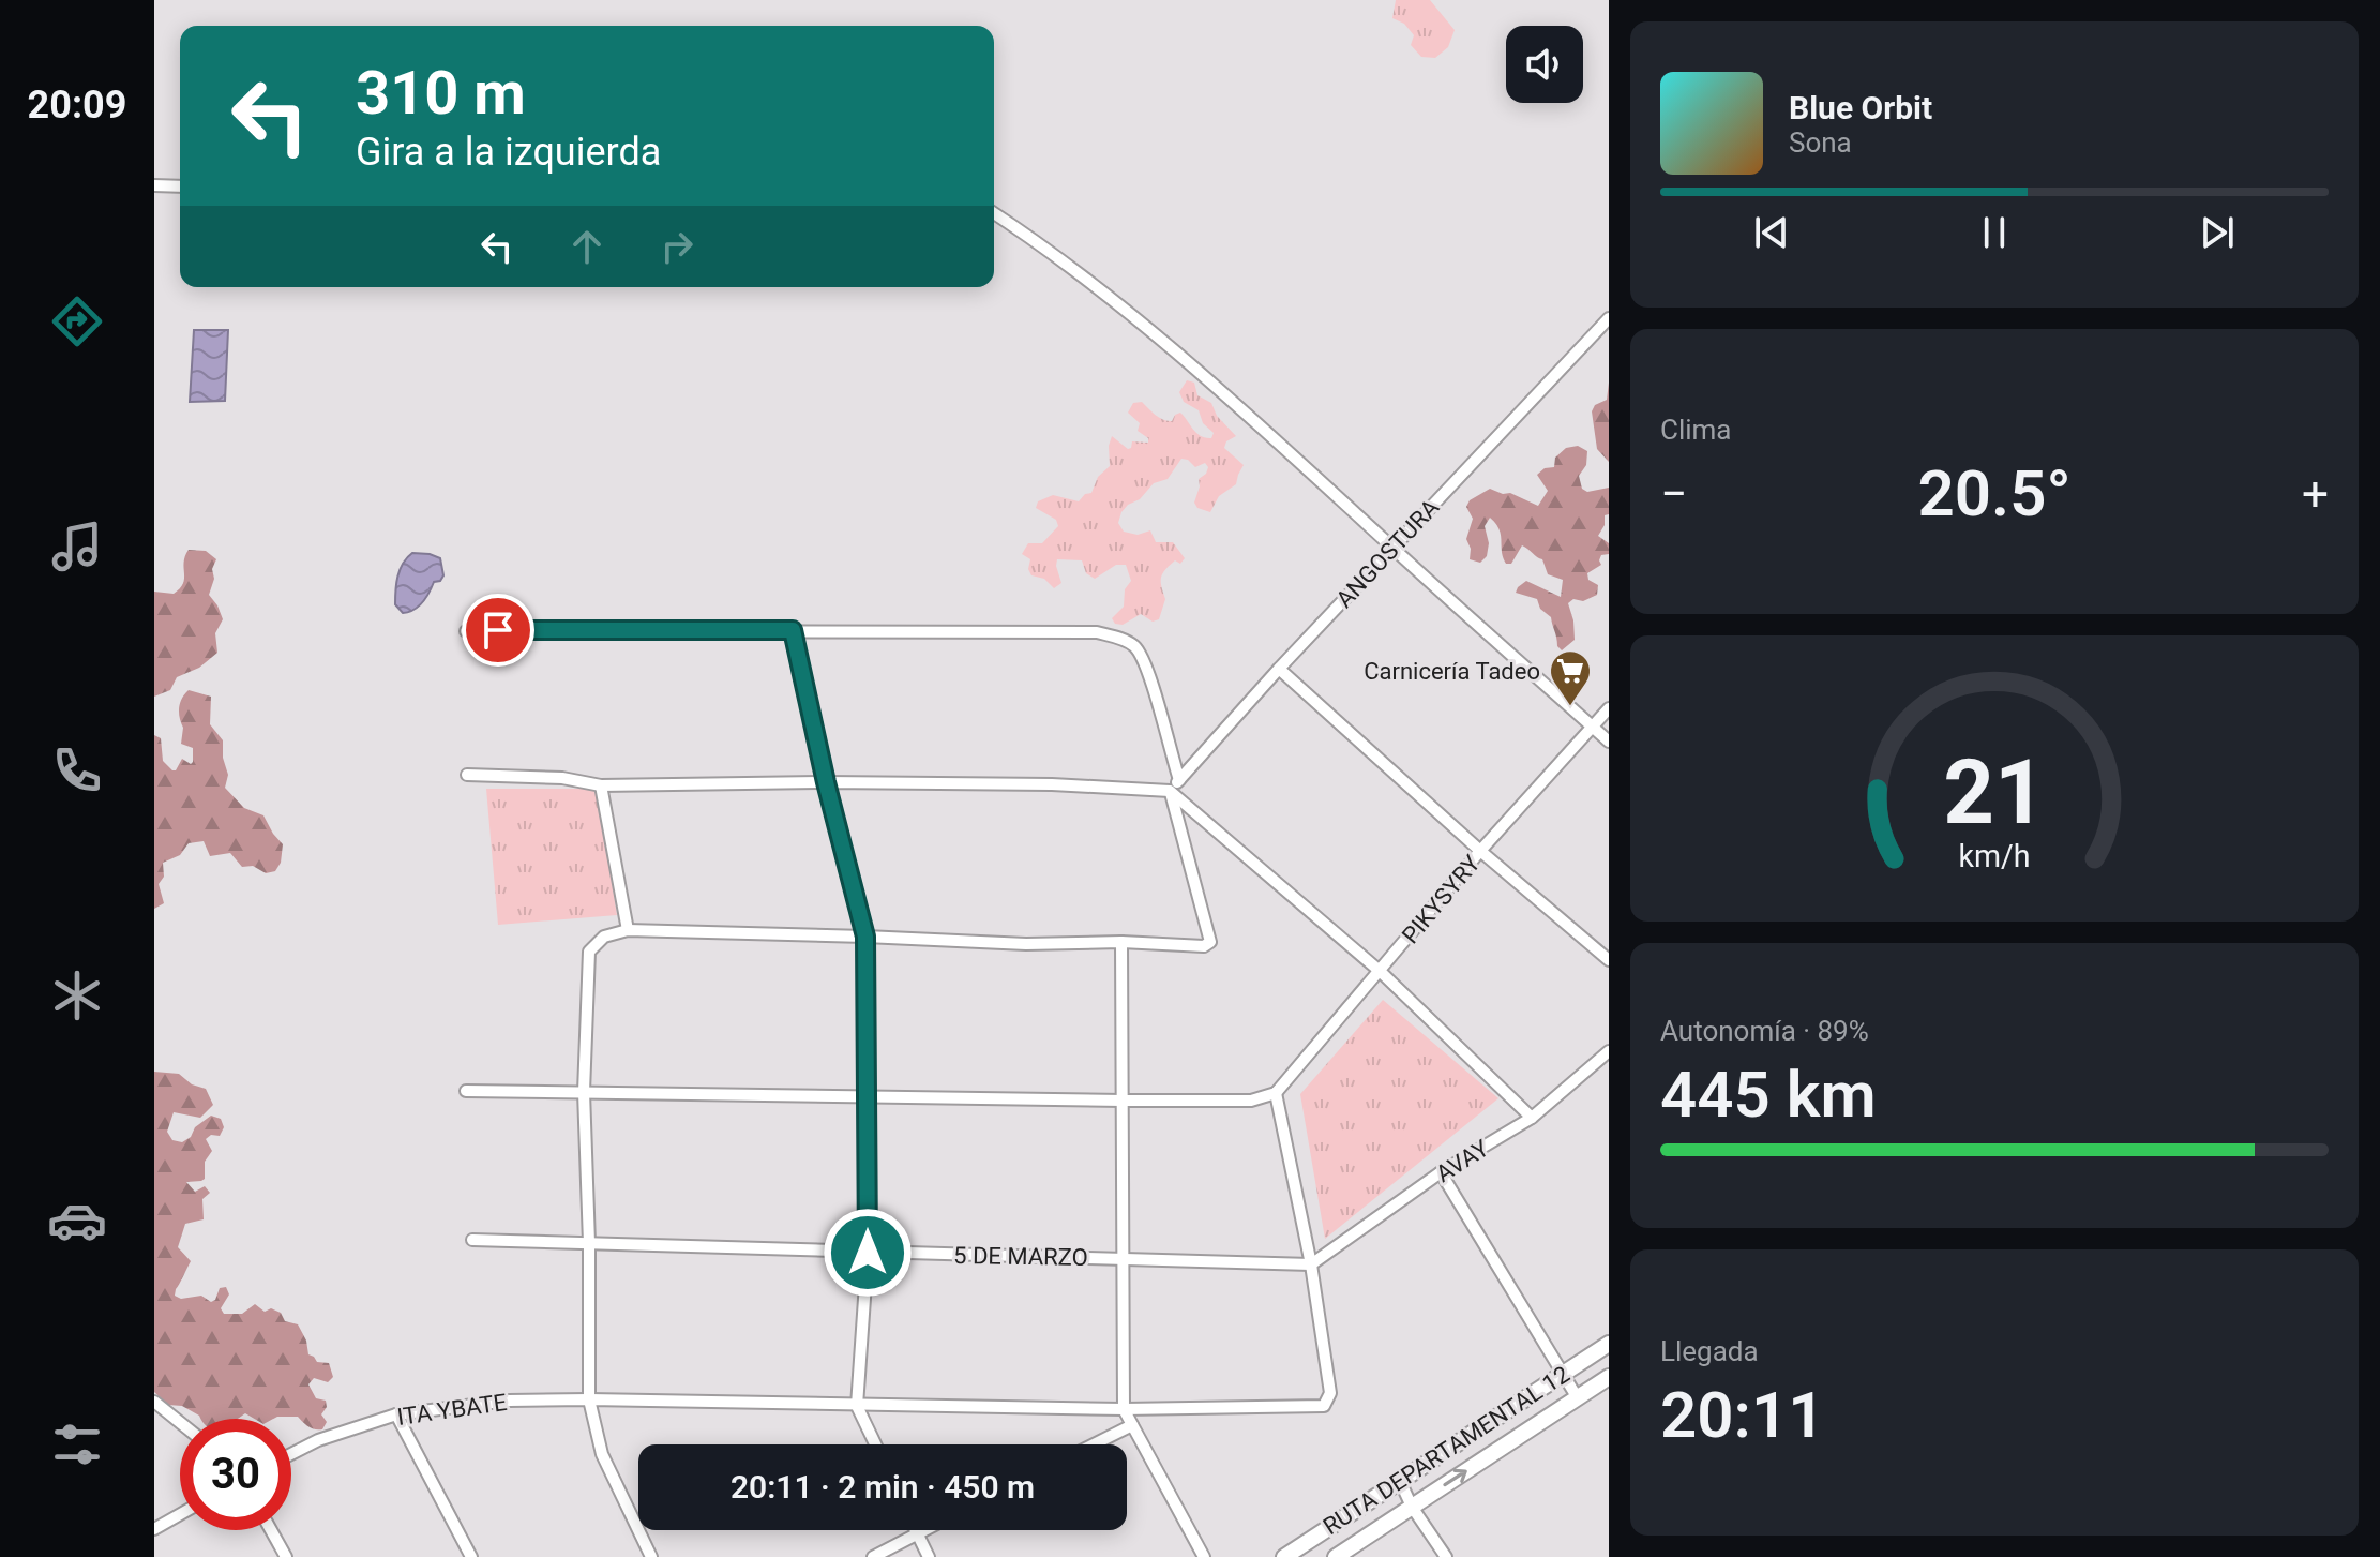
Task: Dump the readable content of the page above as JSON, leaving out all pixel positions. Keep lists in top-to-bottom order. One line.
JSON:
{"streets":{"main road":["RUTA DEPARTAMENTAL 12"],"street":["ANGOSTURA","PIKYSYRY","AVAY","5 DE MARZO","ITA YBATE"]},"crossings":[["AVAY","5 DE MARZO"],["AVAY","ITA YBATE"],["5 DE MARZO","ITA YBATE"]],"places":{"supermarket":["Carnicería Tadeo"]},"page":{"tabs":"20:09","turn":["310 m","Gira a la izquierda"],"song":["Blue Orbit","Sona"],"tile":["Clima",["Autonomía · 89%","445 km"],["Llegada","20:11"]],"heat":["−","20.5°","+"],"limit":"30","trip":"20:11 · 2 min · 450 m","gauge":["21","km/h"]}}
